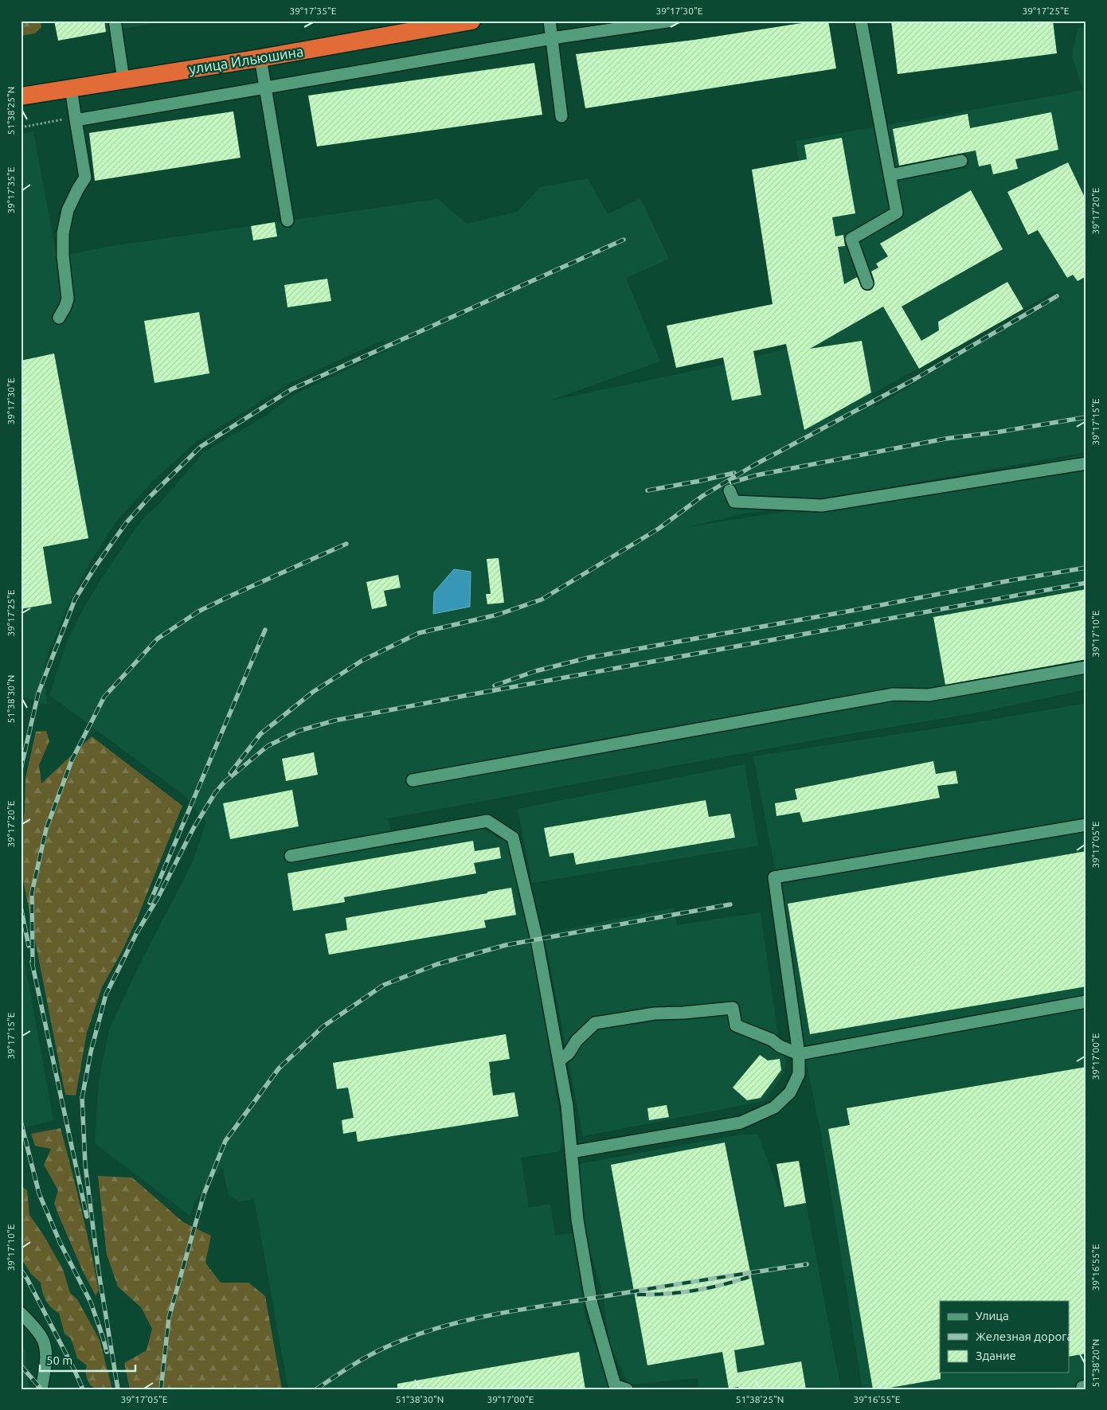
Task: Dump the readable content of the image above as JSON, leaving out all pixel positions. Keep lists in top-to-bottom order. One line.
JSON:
{"streets":{"highway":["улица Ильюшина"]},"legend":["Улица","Железная дорога","Здание"],"scale_bar":"50 m","coordinates":["39°17'35\"E","39°17'30\"E","39°17'25\"E","51°38'25\"N","39°17'20\"E","39°17'15\"E","39°17'10\"E","51°38'30\"N","39°17'05\"E","39°17'00\"E","39°16'55\"E","51°38'20\"N"]}
